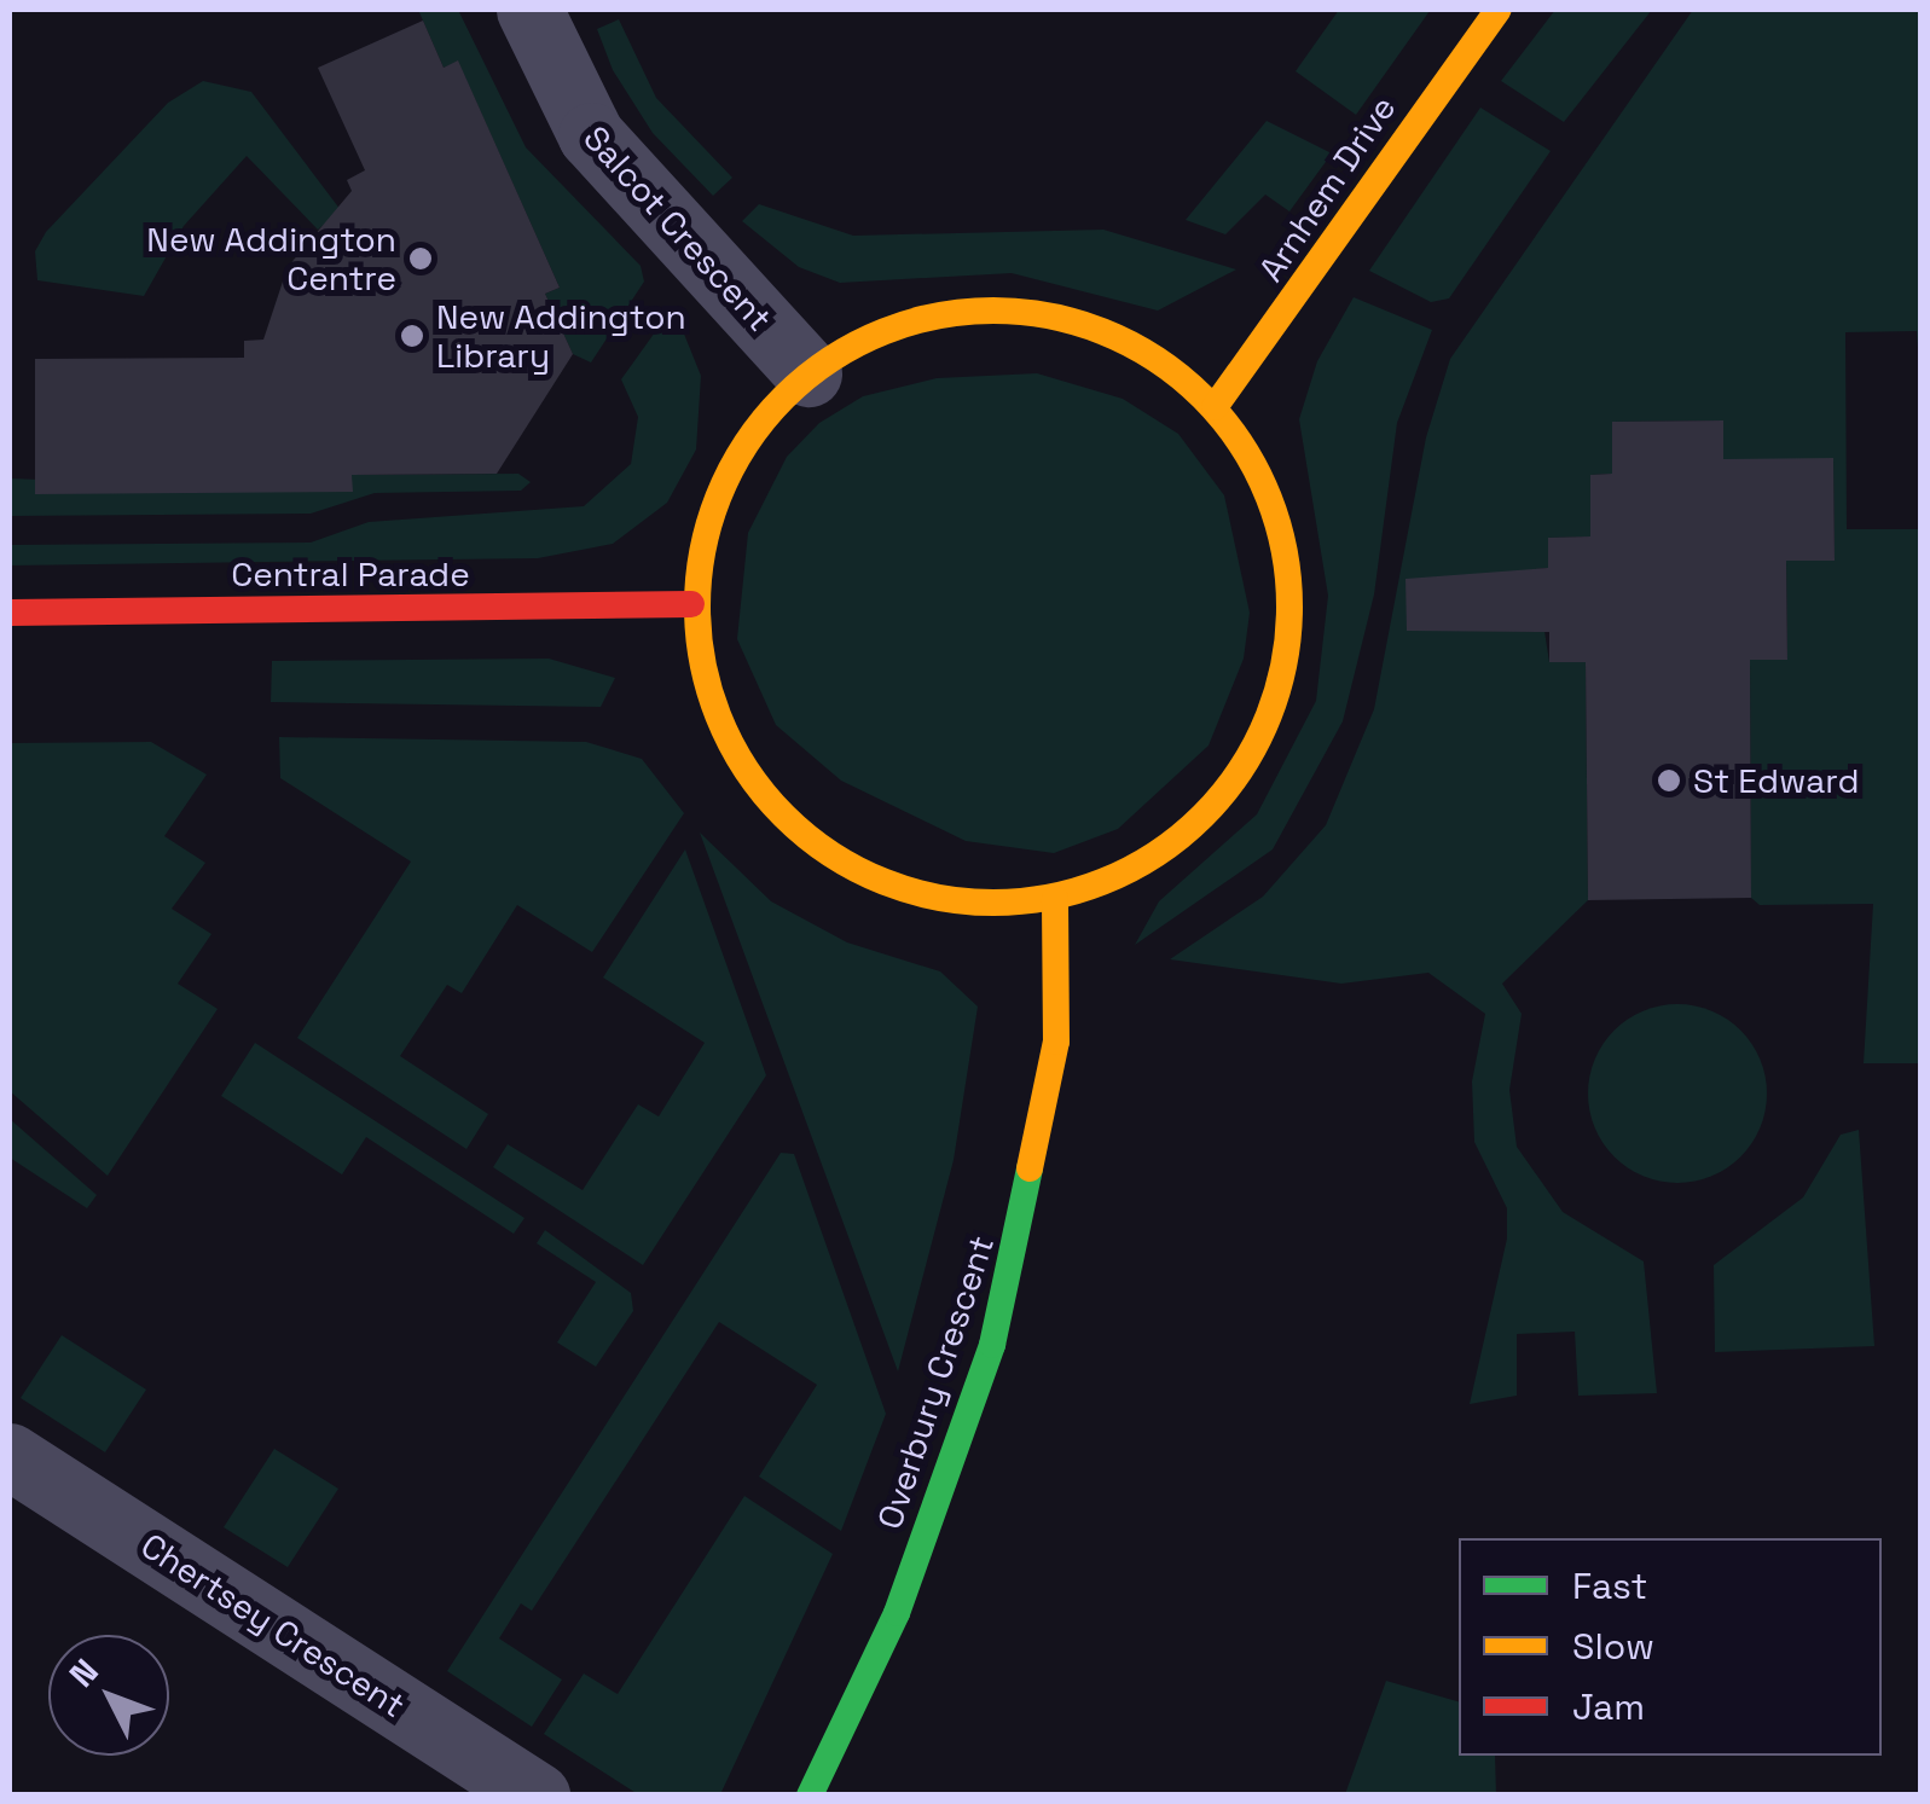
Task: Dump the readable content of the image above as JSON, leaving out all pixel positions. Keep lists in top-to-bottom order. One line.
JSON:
{"streets":{"street":["Arnhem Drive","Salcot Crescent","Central Parade","Overbury Crescent","Chertsey Crescent"]},"places":["New Addington Centre","New Addington Library","St Edward"],"legend":["Fast","Slow","Jam"],"north":"top left"}
